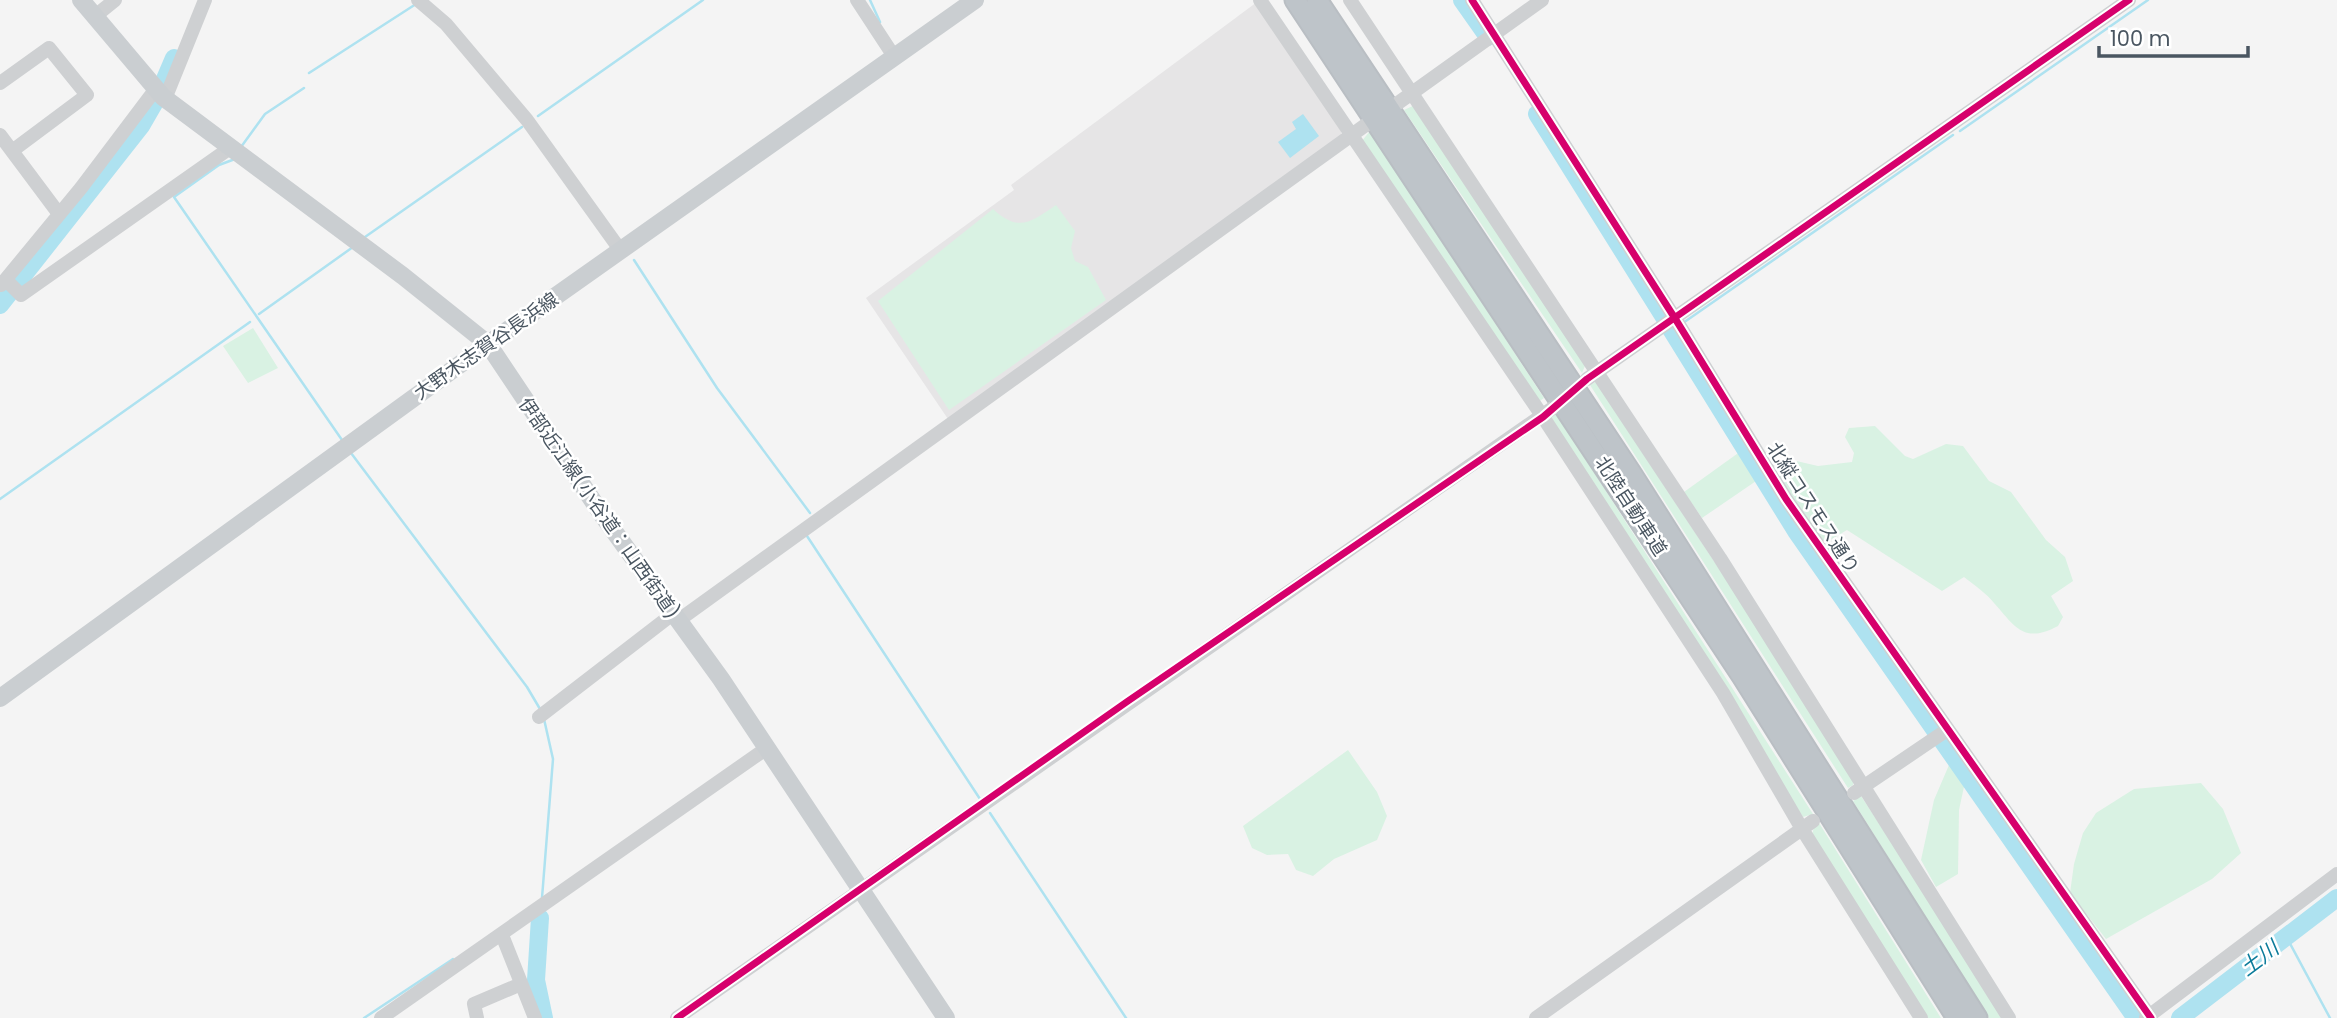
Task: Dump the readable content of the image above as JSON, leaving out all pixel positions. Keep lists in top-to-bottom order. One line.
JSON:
{"streets":{"highway":["北陸自動車道"],"main road":["大野木志賀谷長浜線","伊部近江線(小谷道：山西街道)"],"street":["北縦コスモス通り"]},"crossings":[["大野木志賀谷長浜線","伊部近江線(小谷道：山西街道)"]],"water":["土川"],"scale_bar":"100 m"}
